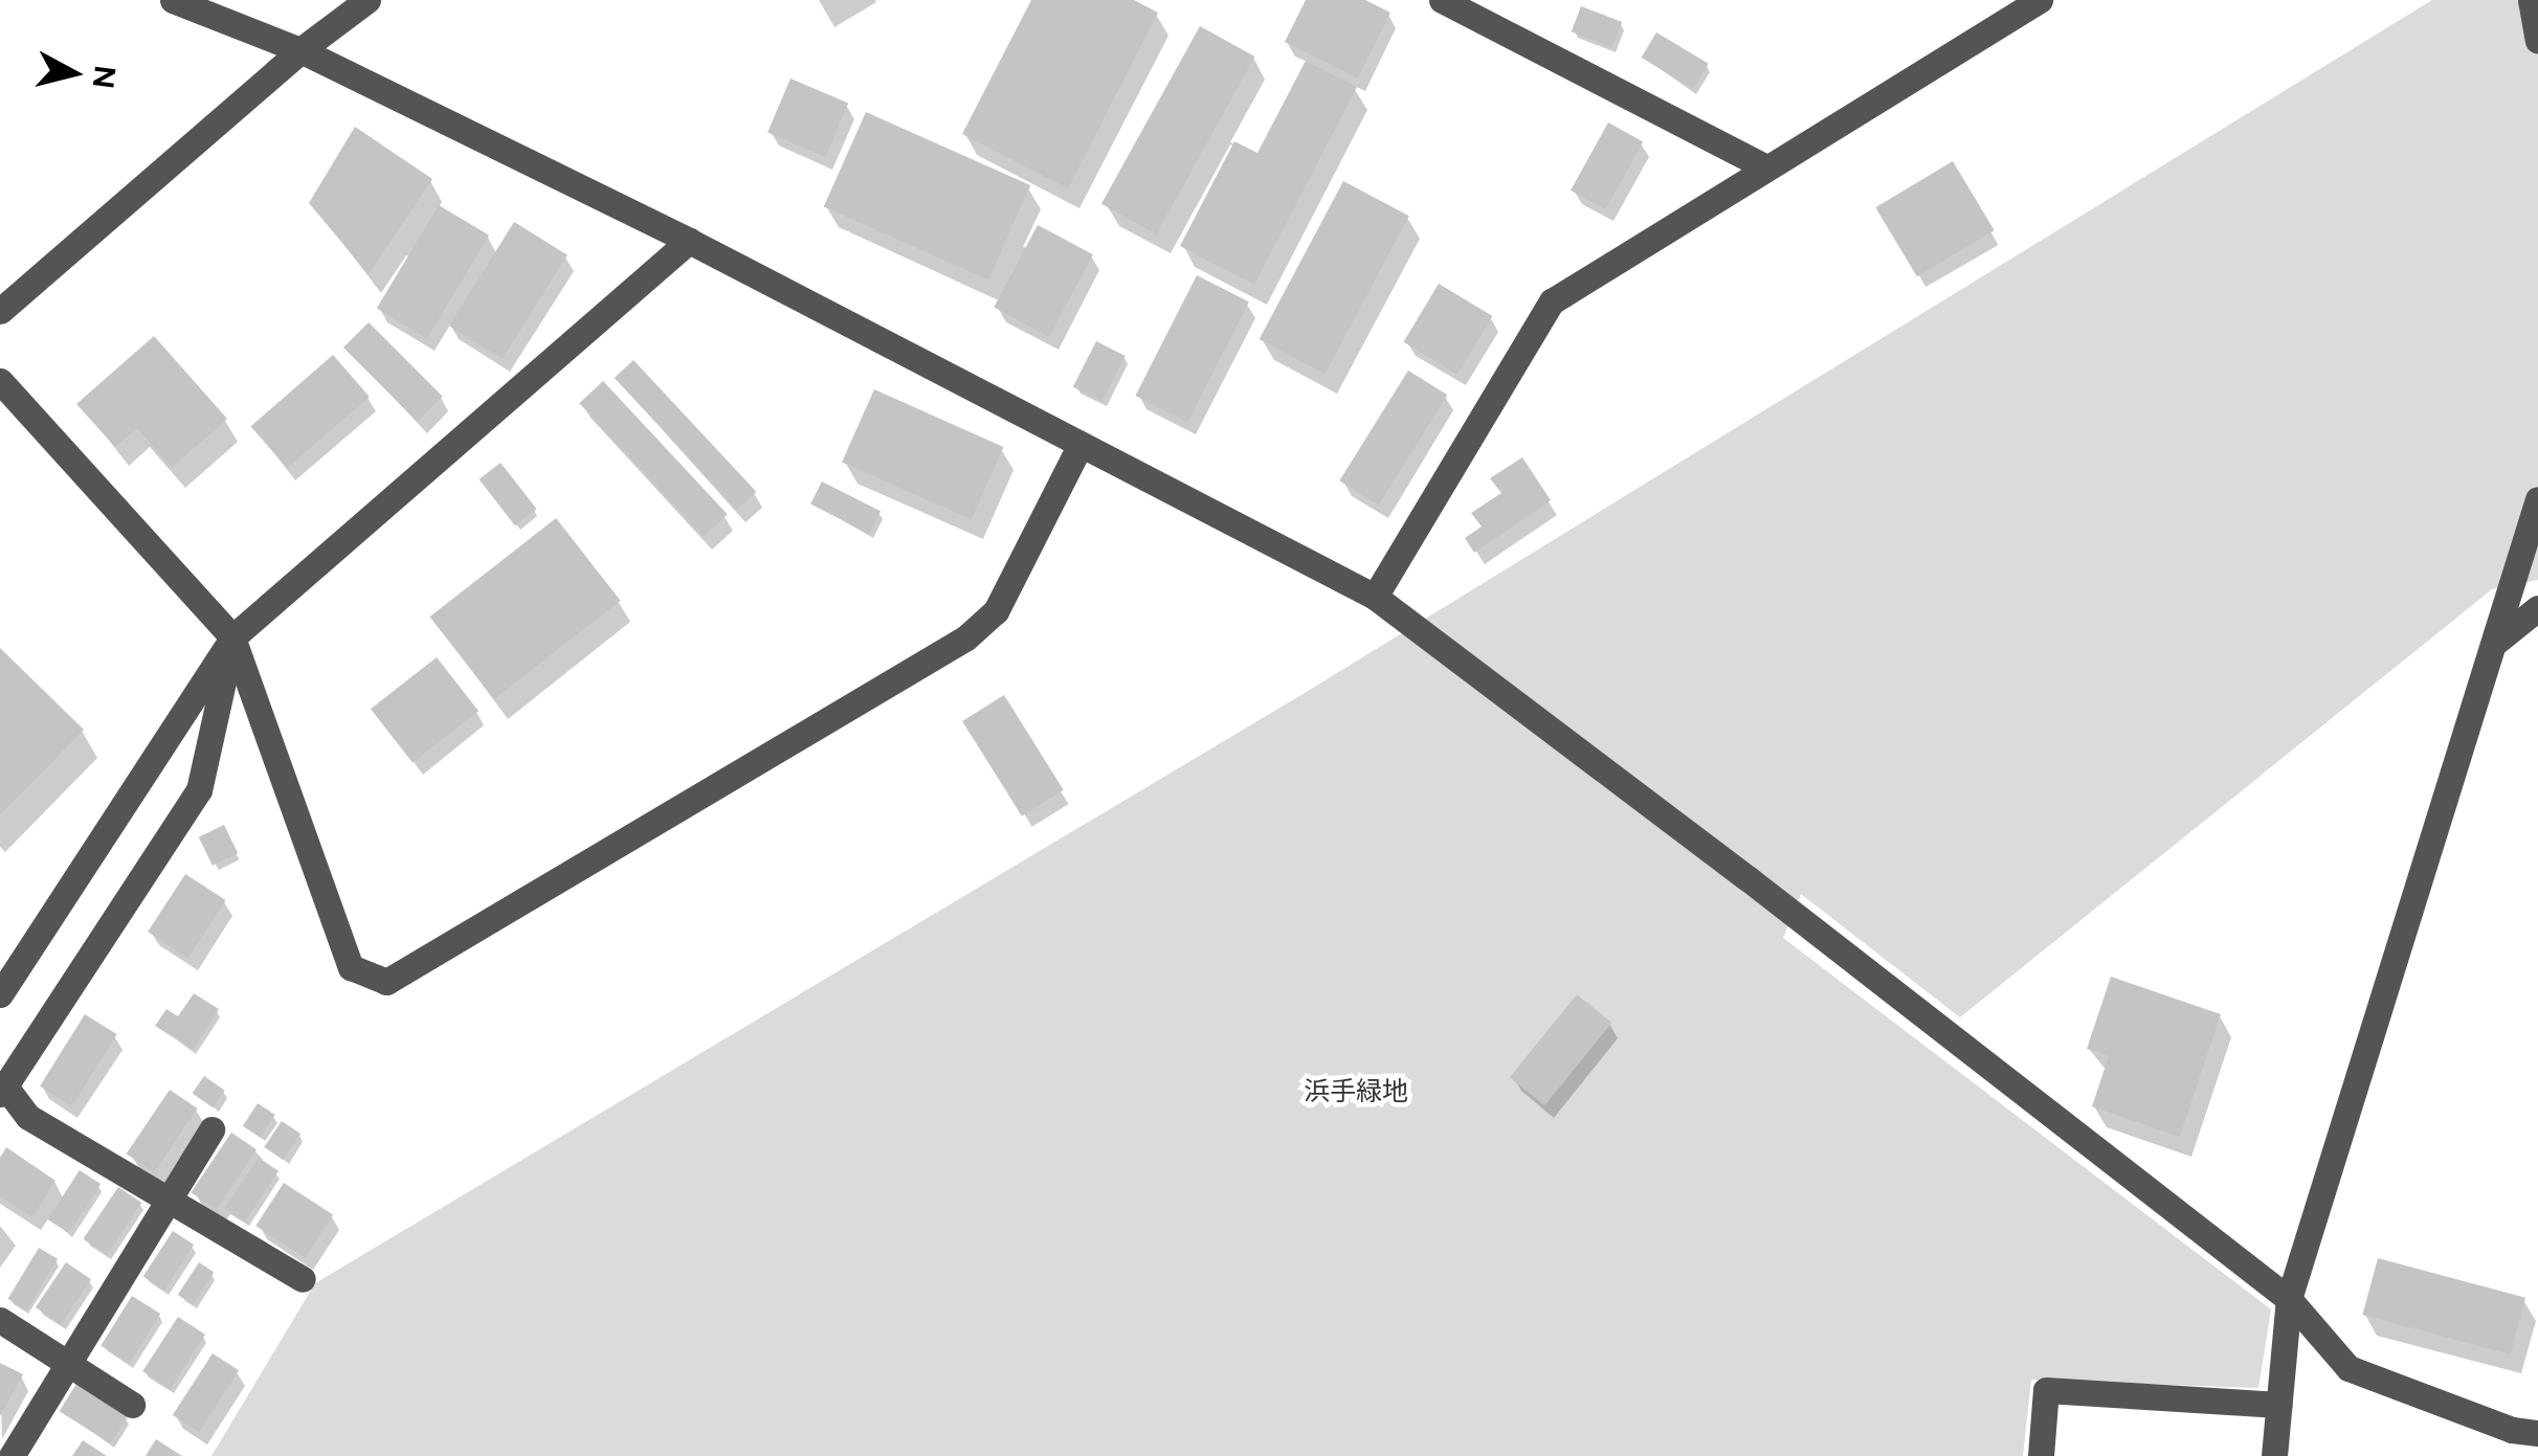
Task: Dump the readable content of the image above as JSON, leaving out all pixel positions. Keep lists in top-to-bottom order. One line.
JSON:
{"parks":["浜手緑地"],"north":"right"}
